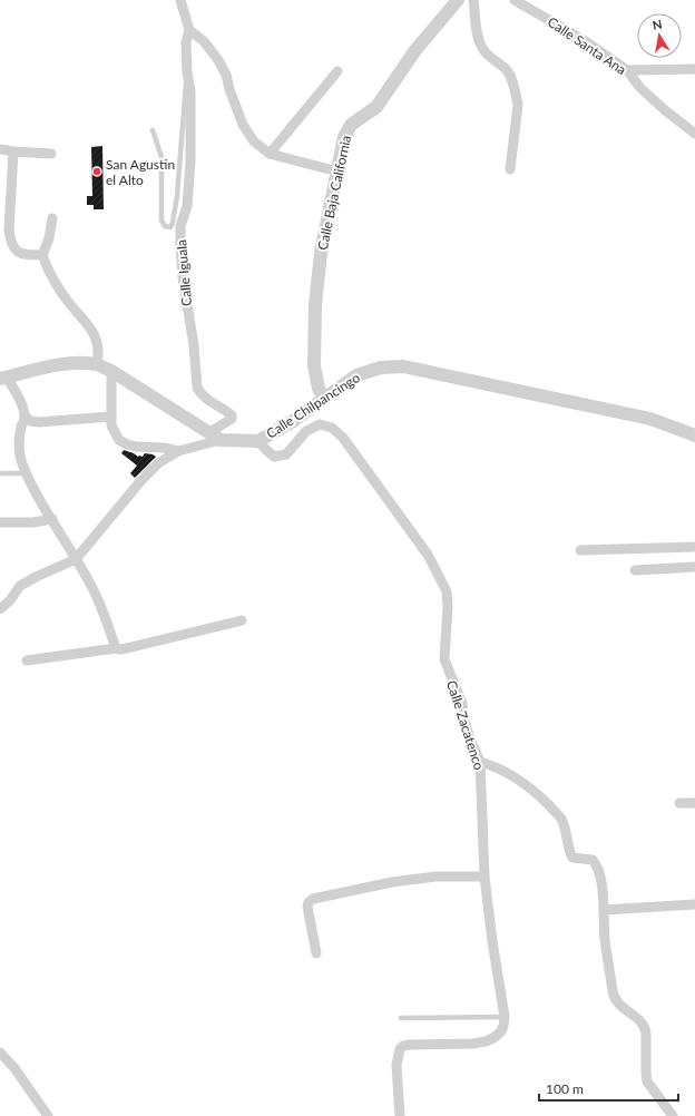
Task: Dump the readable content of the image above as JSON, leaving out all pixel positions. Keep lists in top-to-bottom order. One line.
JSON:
{"streets":{"street":["Calle Santa Ana","Calle Baja California","Calle Iguala","Calle Chilpancingo","Calle Zacatenco"]},"crossings":[["Calle Baja California","Calle Chilpancingo"],["Calle Iguala","Calle Chilpancingo"],["Calle Chilpancingo","Calle Zacatenco"]],"places":["San Agustin el Alto"],"scale_bar":"100 m","north":"top"}
